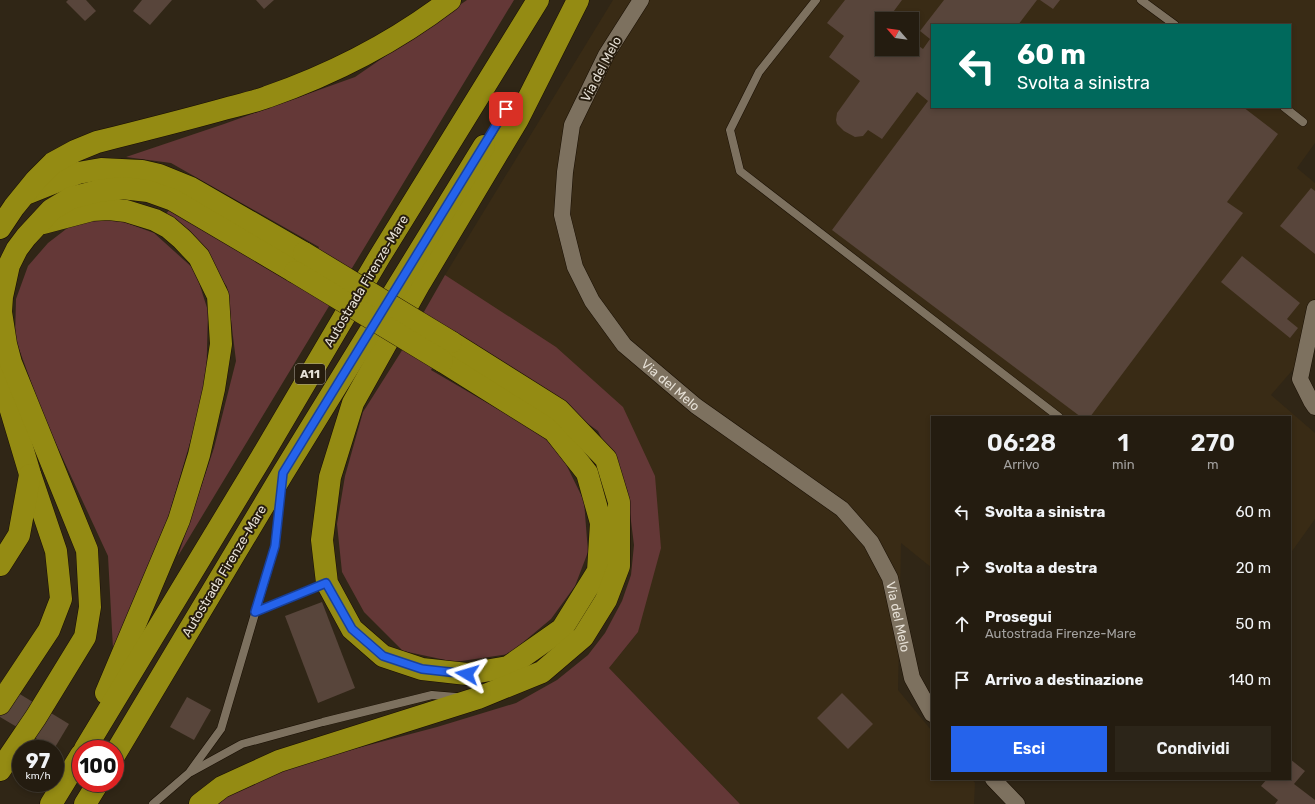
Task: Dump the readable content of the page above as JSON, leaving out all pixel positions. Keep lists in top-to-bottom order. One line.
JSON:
{"streets":{"highway":["Autostrada Firenze-Mare","A11"],"street":["Via del Melo"]},"north":"top left","page":{"turn":["60 m","Svolta a sinistra"],"eta":["06:28","Arrivo","1","min","270","m"],"list":[{"name":"Svolta a sinistra","value":"60 m"},{"name":"Svolta a destra","value":"20 m"},{"name":"Prosegui","note":"Autostrada Firenze-Mare","value":"50 m"},{"name":"Arrivo a destinazione","value":"140 m"}],"buttons":["Esci","Condividi"],"speed":"97 km/h","limit":"100"}}
